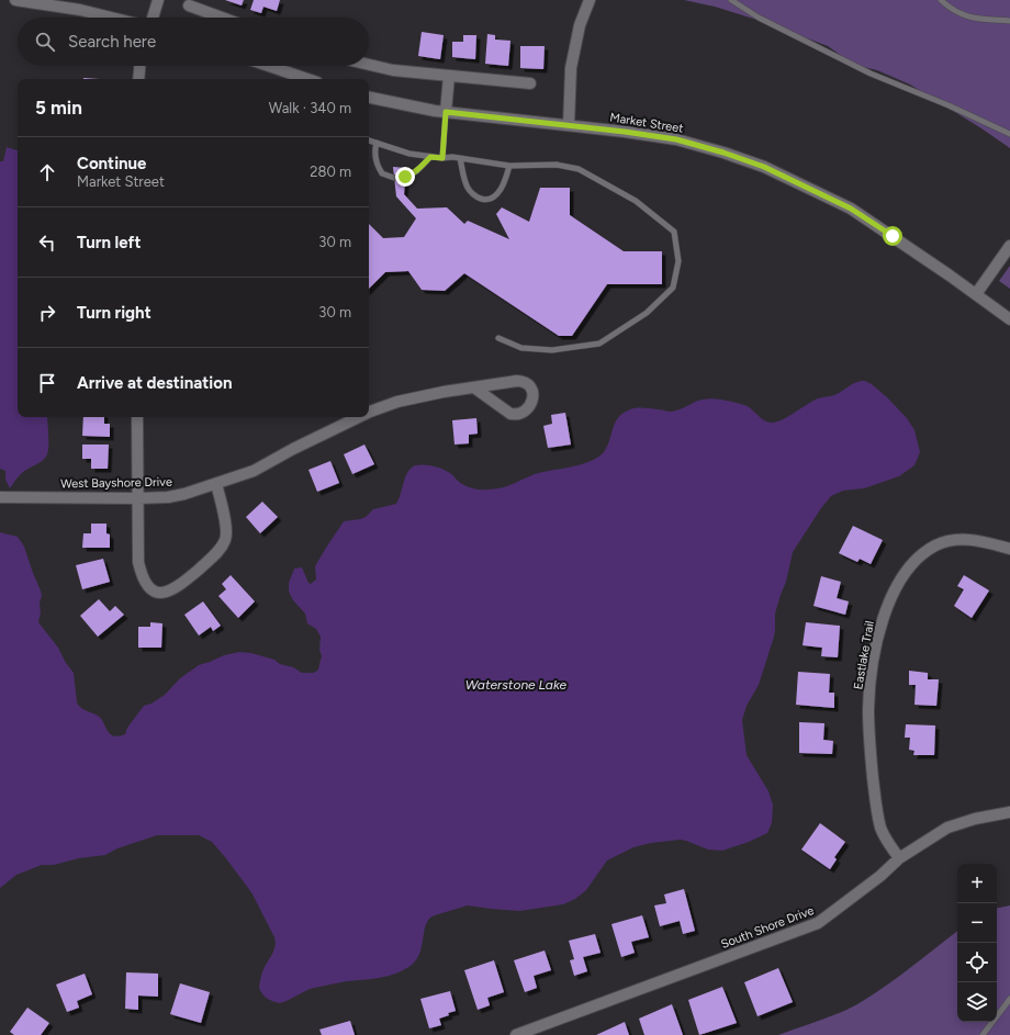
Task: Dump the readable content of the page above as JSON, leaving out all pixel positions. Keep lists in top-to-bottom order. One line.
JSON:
{"streets":{"street":["Market Street","West Bayshore Drive","Eastlake Trail","South Shore Drive"]},"crossings":[["Eastlake Trail","South Shore Drive"]],"water":["Waterstone Lake"],"page":{"search":"Search here","heading":["5 min","Walk · 340 m"],"list":[["Continue","Market Street","280 m"],["Turn left","30 m"],["Turn right","30 m"],"Arrive at destination"],"map_buttons":["+","−"]}}
